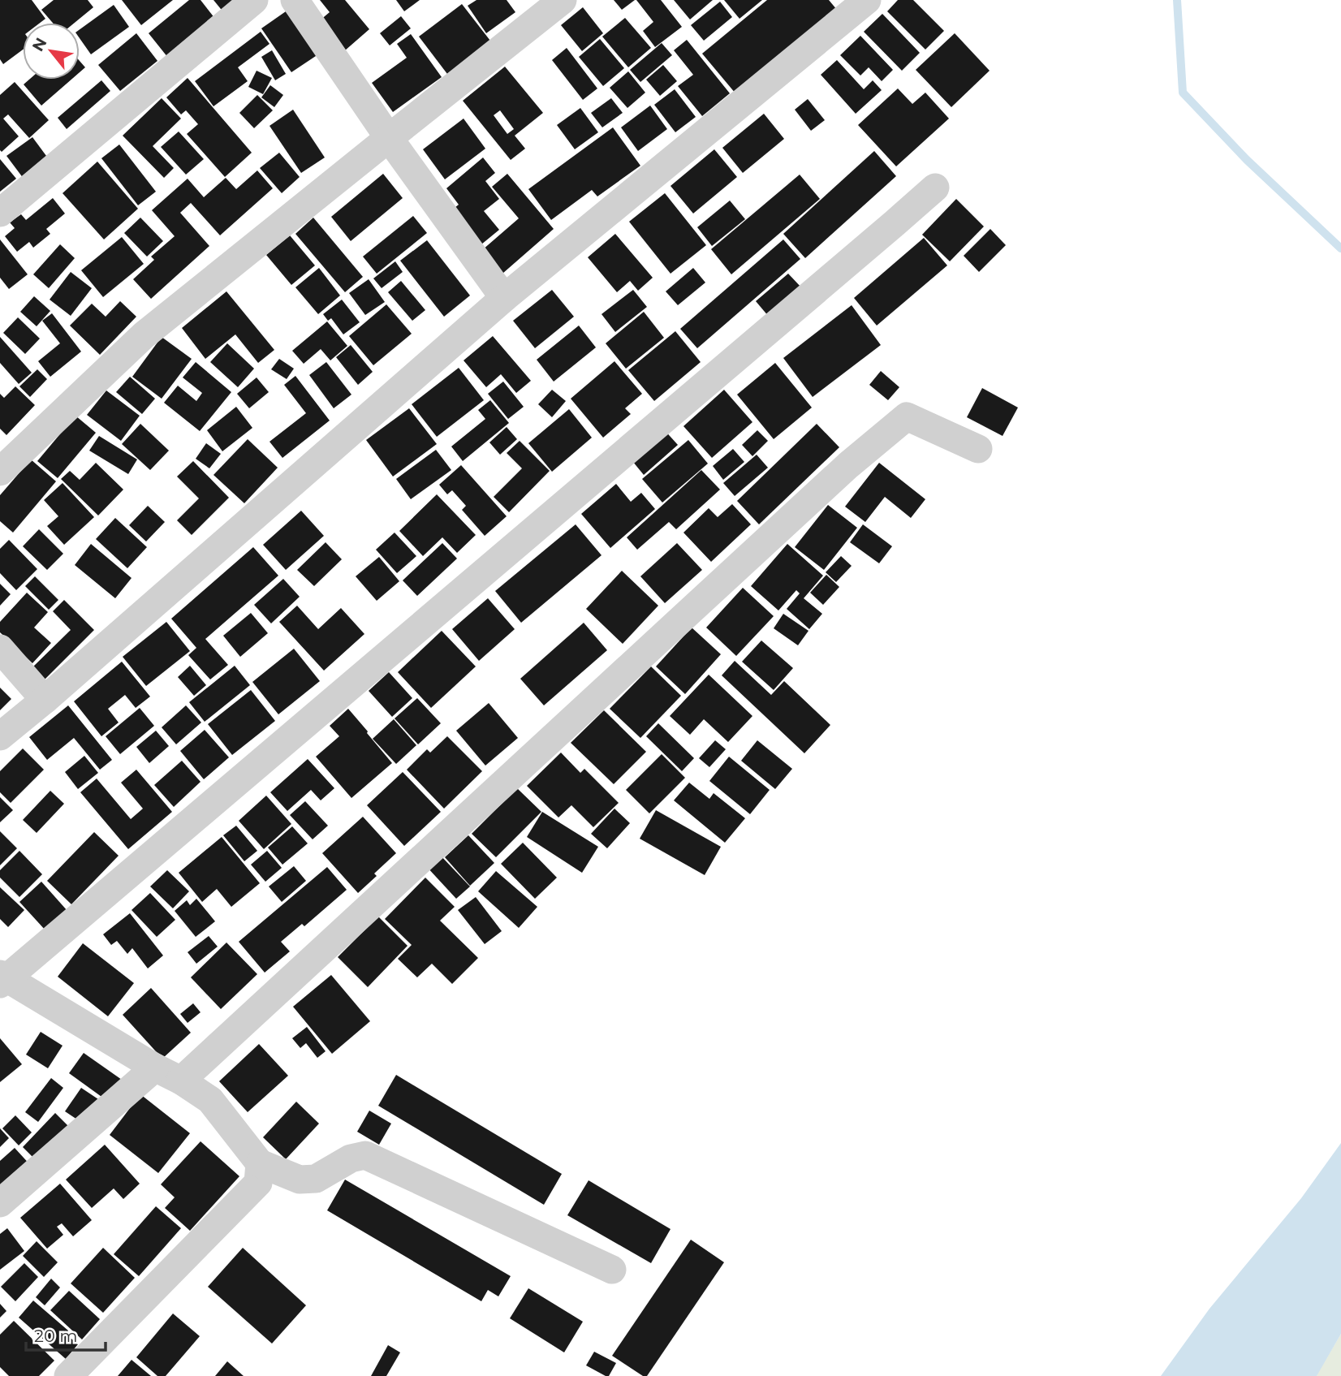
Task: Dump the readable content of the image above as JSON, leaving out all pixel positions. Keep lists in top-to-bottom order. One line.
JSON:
{"scale_bar":"20 m","north":"top left"}
